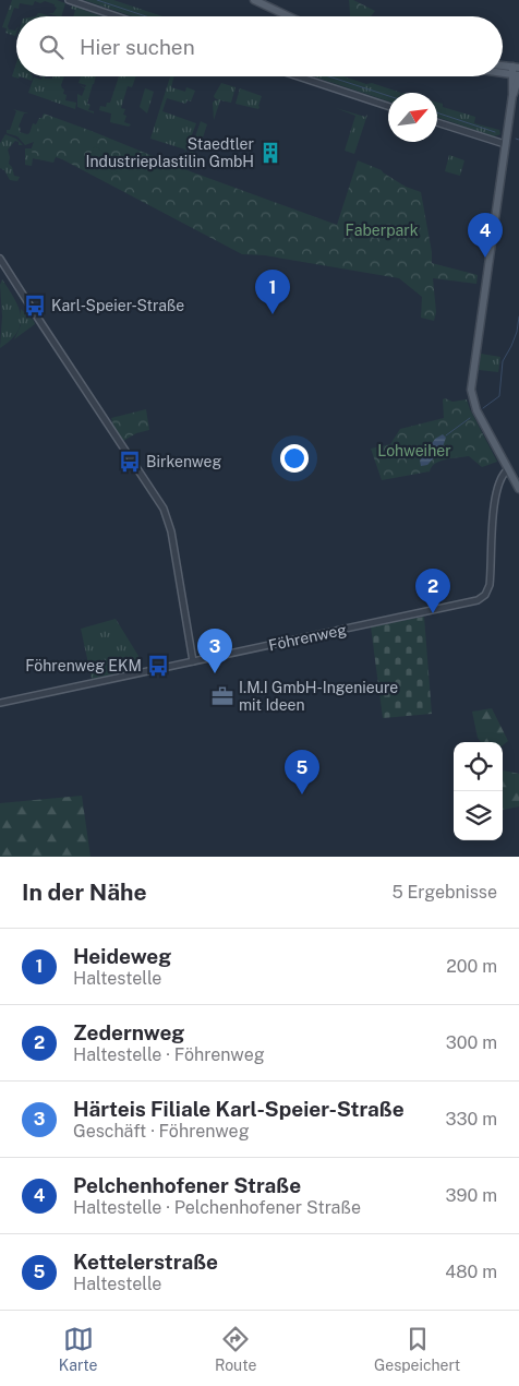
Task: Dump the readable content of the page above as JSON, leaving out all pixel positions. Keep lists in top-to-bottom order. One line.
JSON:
{"streets":{"street":["Föhrenweg"]},"parks":["Faberpark","Lohweiher"],"places":{"building":["Staedtler Industrieplastilin GmbH"],"bus stop":["Karl-Speier-Straße","Birkenweg","Föhrenweg EKM"],"office":["I.M.I GmbH-Ingenieure mit Ideen"]},"north":"top right","page":{"search":"Hier suchen","pins":["4","1","2","3","5"],"heading":["In der Nähe","5 Ergebnisse"],"list":[{"mark":"1","name":"Heideweg","note":"Haltestelle","value":"200 m"},{"mark":"2","name":"Zedernweg","note":"Haltestelle · Föhrenweg","value":"300 m"},{"mark":"3","name":"Härteis Filiale Karl-Speier-Straße","note":"Geschäft · Föhrenweg","value":"330 m"},{"mark":"4","name":"Pelchenhofener Straße","note":"Haltestelle · Pelchenhofener Straße","value":"390 m"},{"mark":"5","name":"Kettelerstraße","note":"Haltestelle","value":"480 m"}],"nav":["Karte","Route","Gespeichert"]}}
